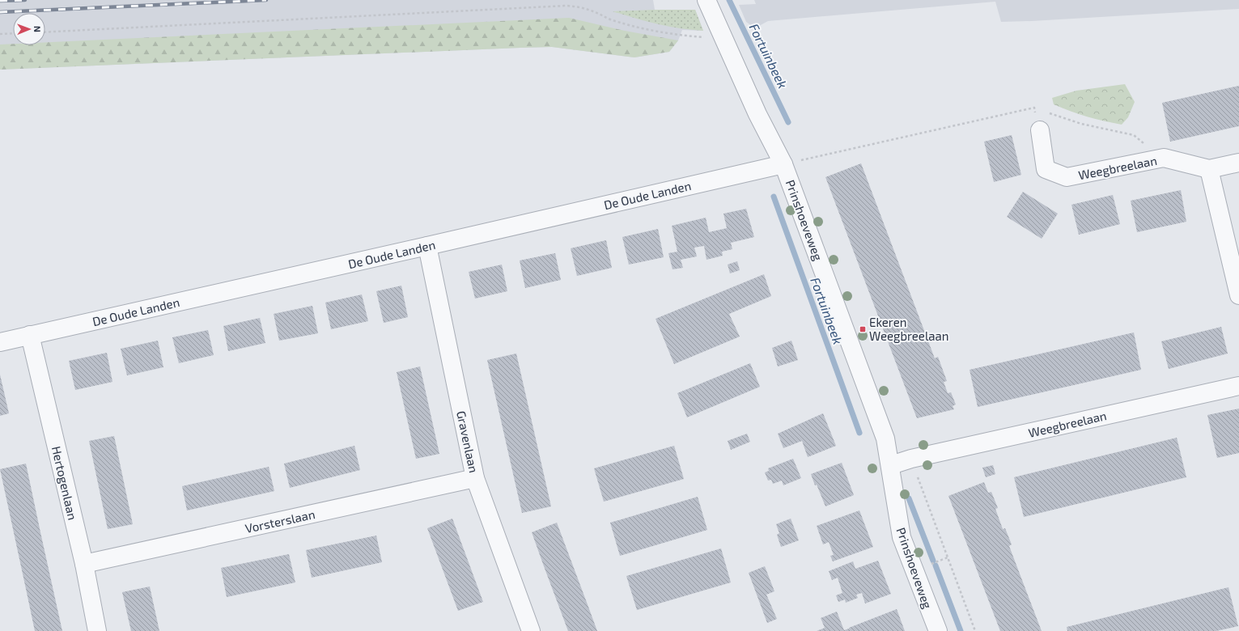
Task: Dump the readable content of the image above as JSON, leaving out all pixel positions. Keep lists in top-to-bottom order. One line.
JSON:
{"streets":{"street":["Weegbreelaan","De Oude Landen","Prinshoeveweg","Gravenlaan","Hertogenlaan","Vorsterslaan"]},"crossings":[["Weegbreelaan","Prinshoeveweg"],["De Oude Landen","Prinshoeveweg"],["De Oude Landen","Gravenlaan"],["De Oude Landen","Hertogenlaan"],["Gravenlaan","Vorsterslaan"],["Hertogenlaan","Vorsterslaan"]],"water":["Fortuinbeek"],"places":{"transit":["Ekeren Weegbreelaan"]},"north":"right"}
